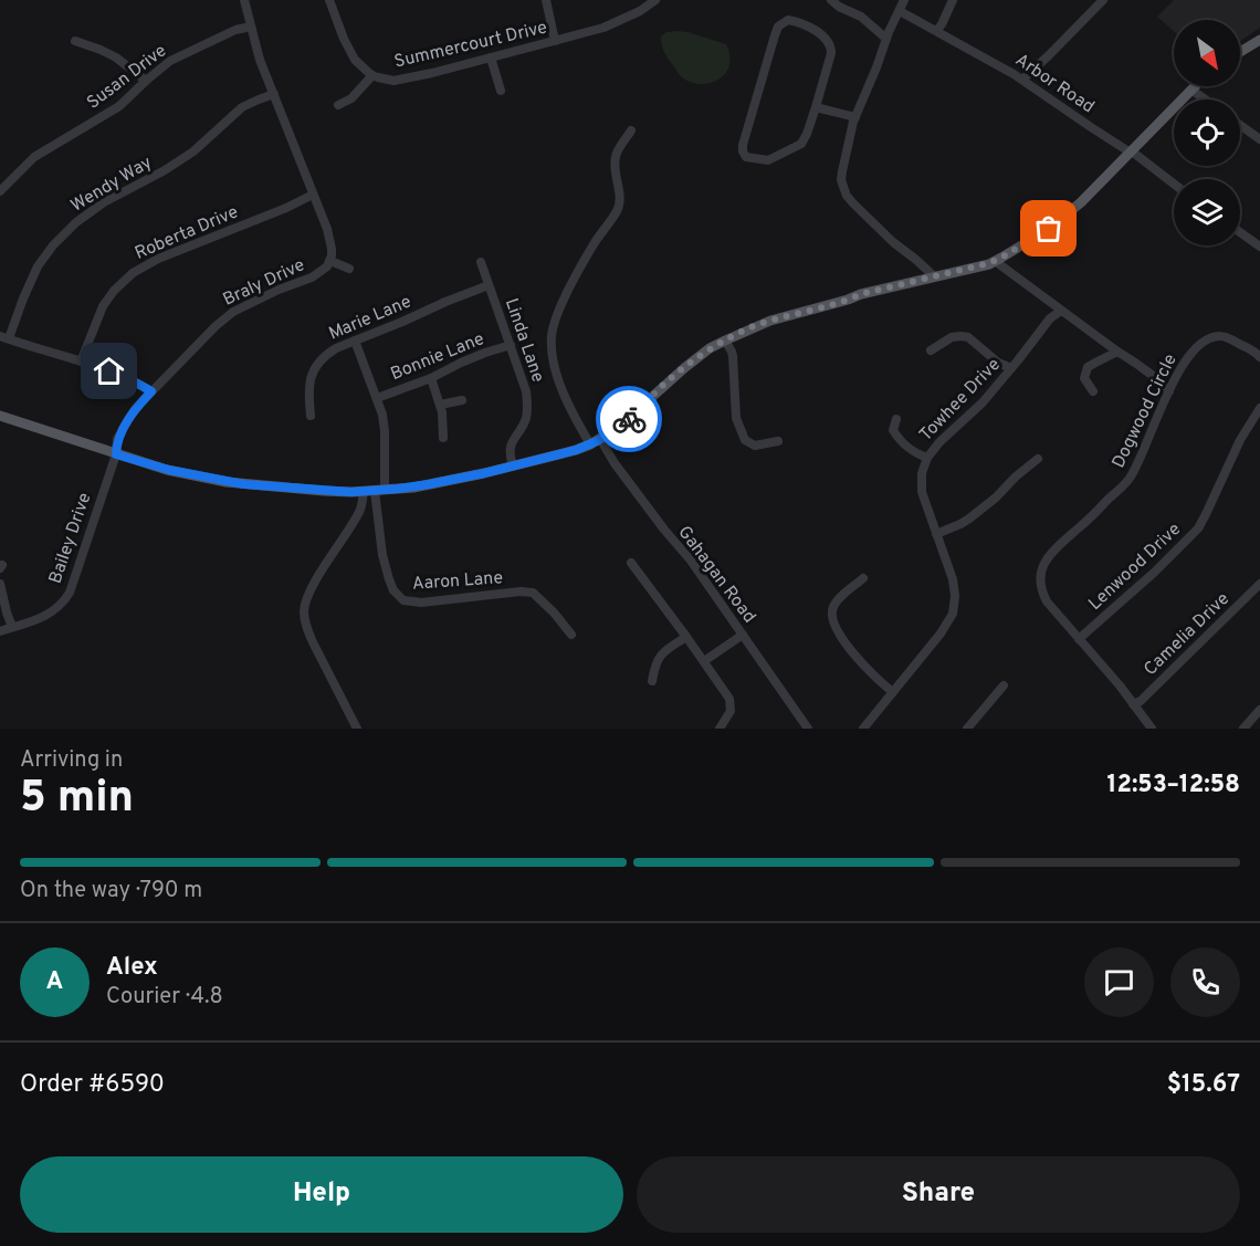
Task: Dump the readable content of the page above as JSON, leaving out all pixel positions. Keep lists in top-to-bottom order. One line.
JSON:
{"streets":{"street":["Summercourt Drive","Susan Drive","Arbor Road","Wendy Way","Roberta Drive","Braly Drive","Marie Lane","Linda Lane","Bonnie Lane","Towhee Drive","Dogwood Circle","Bailey Drive","Lenwood Drive","Gahagan Road","Aaron Lane","Camelia Drive"]},"crossings":[["Susan Drive","Braly Drive"],["Wendy Way","Braly Drive"],["Roberta Drive","Braly Drive"],["Braly Drive","Bailey Drive"],["Marie Lane","Linda Lane"],["Linda Lane","Bonnie Lane"],["Dogwood Circle","Lenwood Drive"],["Dogwood Circle","Camelia Drive"]],"north":"bottom right","page":{"heading":["5 min","Arriving in","12:53–12:58"],"panel":["Alex","Courier · 4.8","Order #6590","$15.67"],"bar":"On the way · 790 m","round":"A","buttons":["Help","Share"]}}
